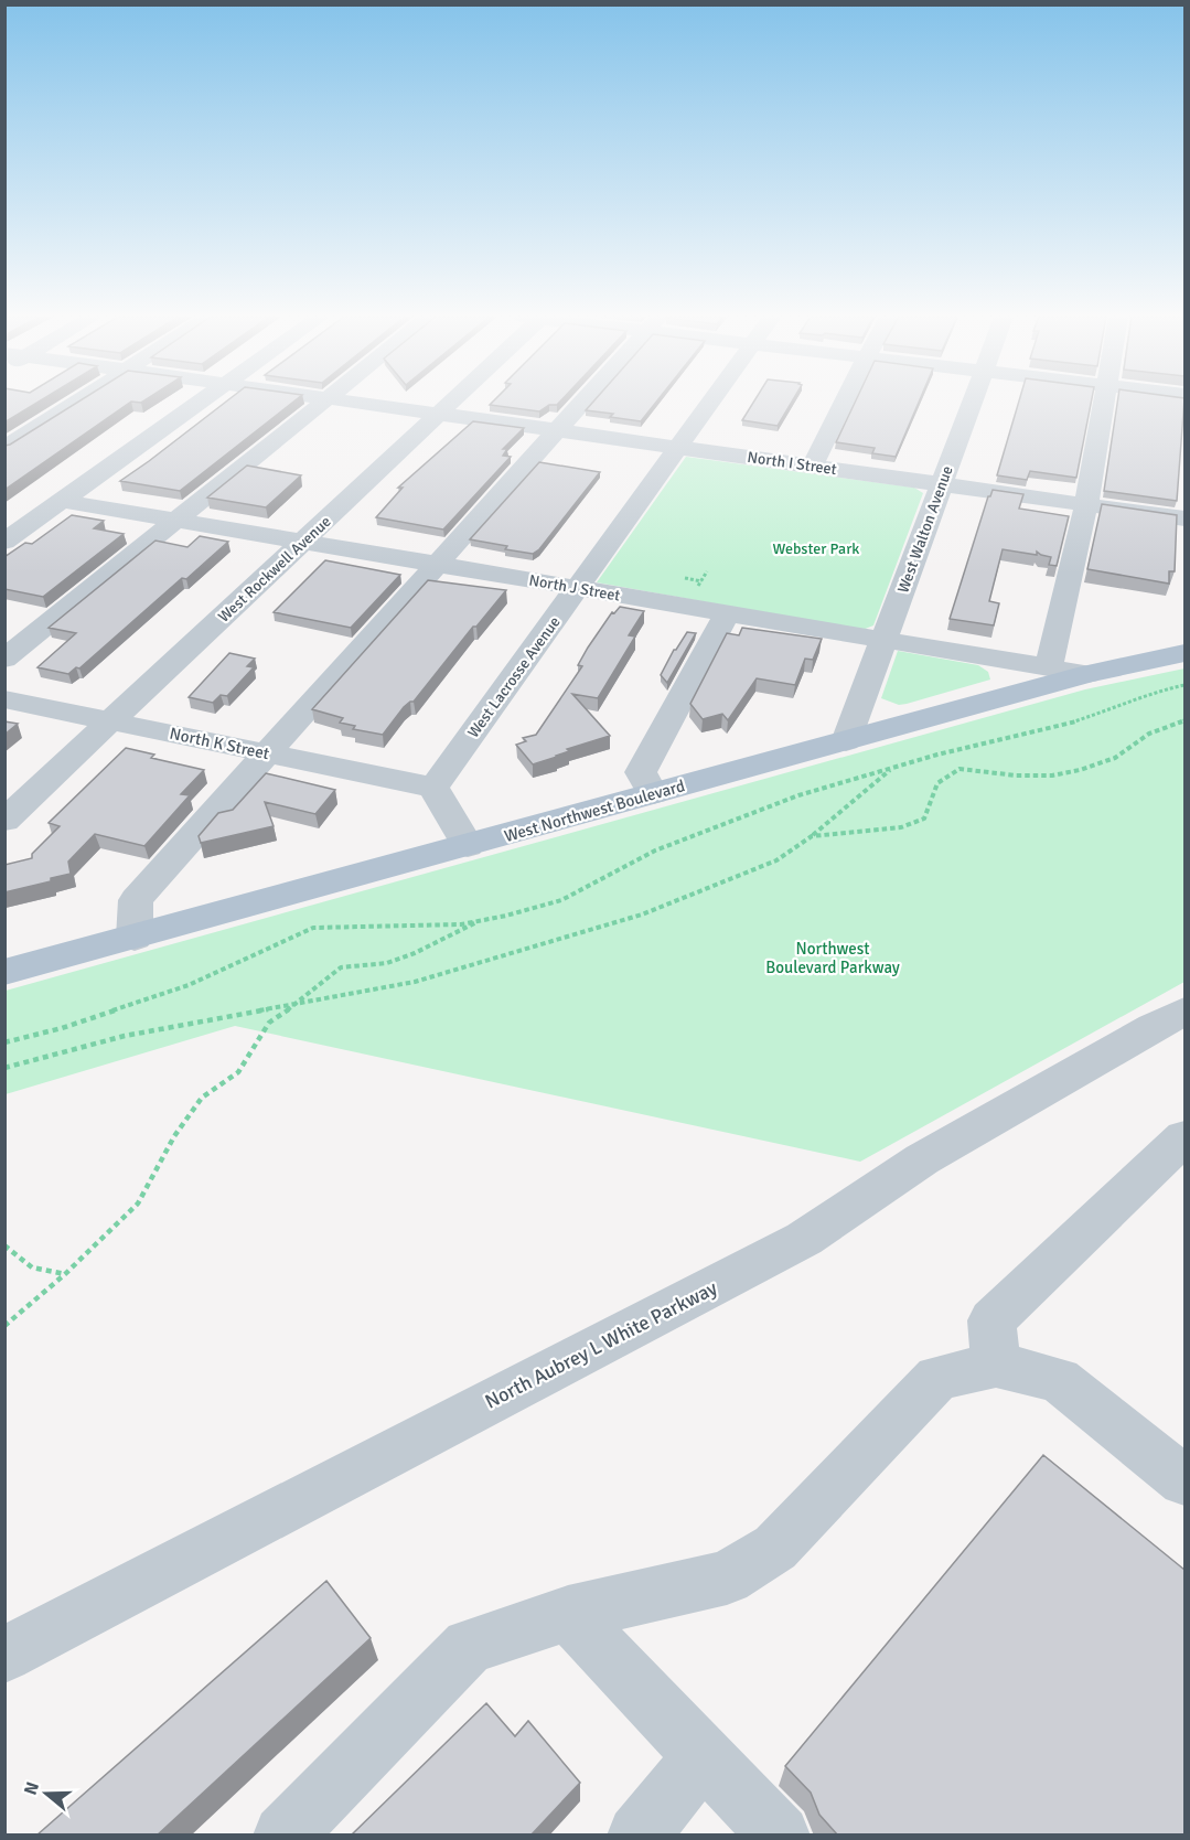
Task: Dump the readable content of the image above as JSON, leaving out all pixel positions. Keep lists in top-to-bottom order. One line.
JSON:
{"streets":{"main road":["West Northwest Boulevard"],"street":["North I Street","West Walton Avenue","West Rockwell Avenue","North J Street","West Lacrosse Avenue","North K Street","North Aubrey L White Parkway"]},"crossings":[["North I Street","West Walton Avenue"],["North I Street","West Rockwell Avenue"],["North I Street","West Lacrosse Avenue"],["West Walton Avenue","North J Street"],["West Walton Avenue","West Northwest Boulevard"],["West Rockwell Avenue","North J Street"],["West Rockwell Avenue","North K Street"],["North J Street","West Lacrosse Avenue"],["North J Street","West Northwest Boulevard"],["West Lacrosse Avenue","North K Street"]],"parks":["Webster Park","Northwest Boulevard Parkway"],"north":"left"}
